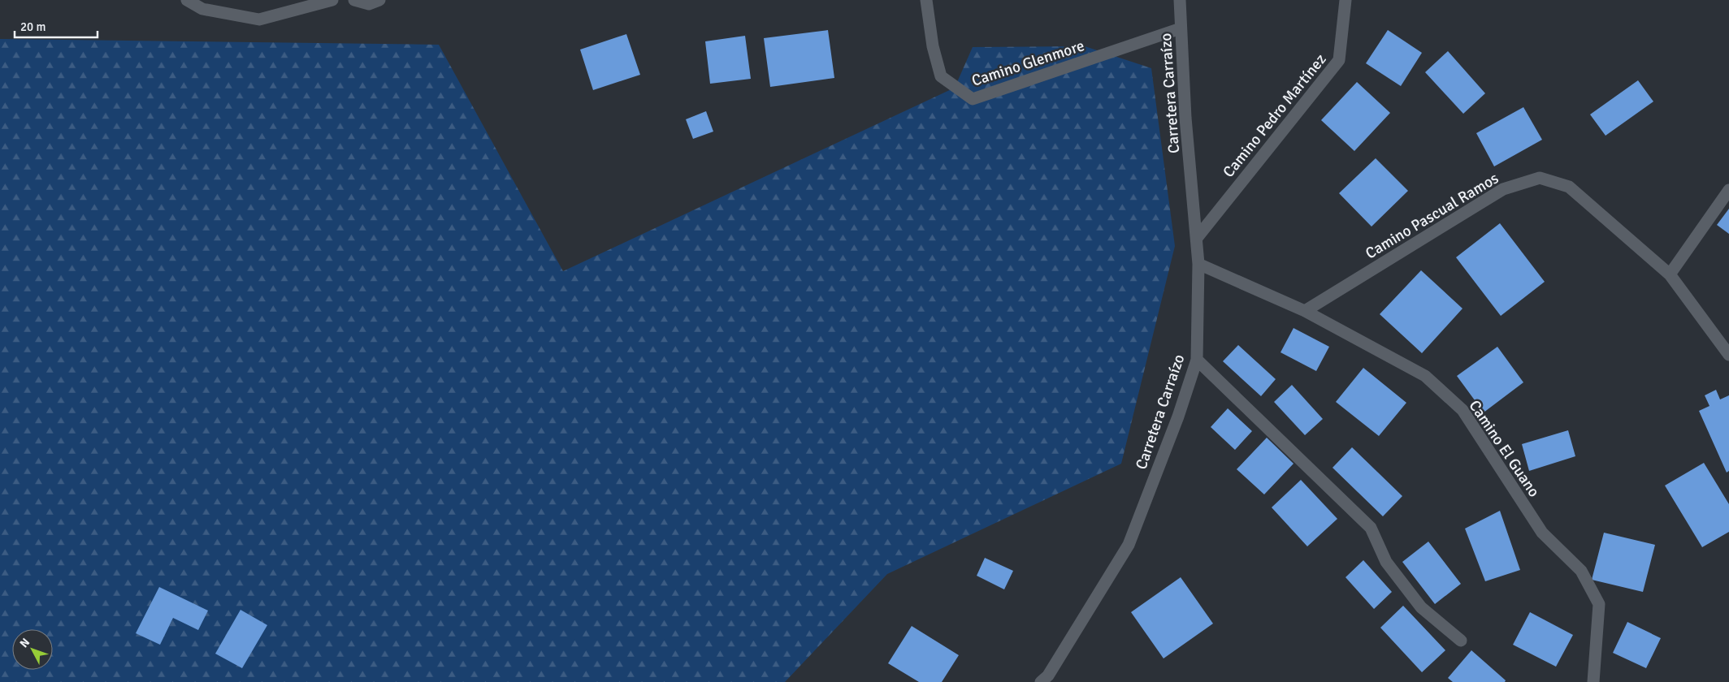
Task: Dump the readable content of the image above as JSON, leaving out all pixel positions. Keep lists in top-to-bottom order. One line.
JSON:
{"streets":{"street":["Camino Glenmore","Carretera Carraízo","Camino Pedro Martínez","Camino Pascual Ramos","Camino El Guano"]},"crossings":[["Camino Glenmore","Carretera Carraízo"],["Carretera Carraízo","Camino Pedro Martínez"],["Carretera Carraízo","Camino El Guano"],["Camino Pascual Ramos","Camino El Guano"]],"scale_bar":"20 m","north":"top left"}
